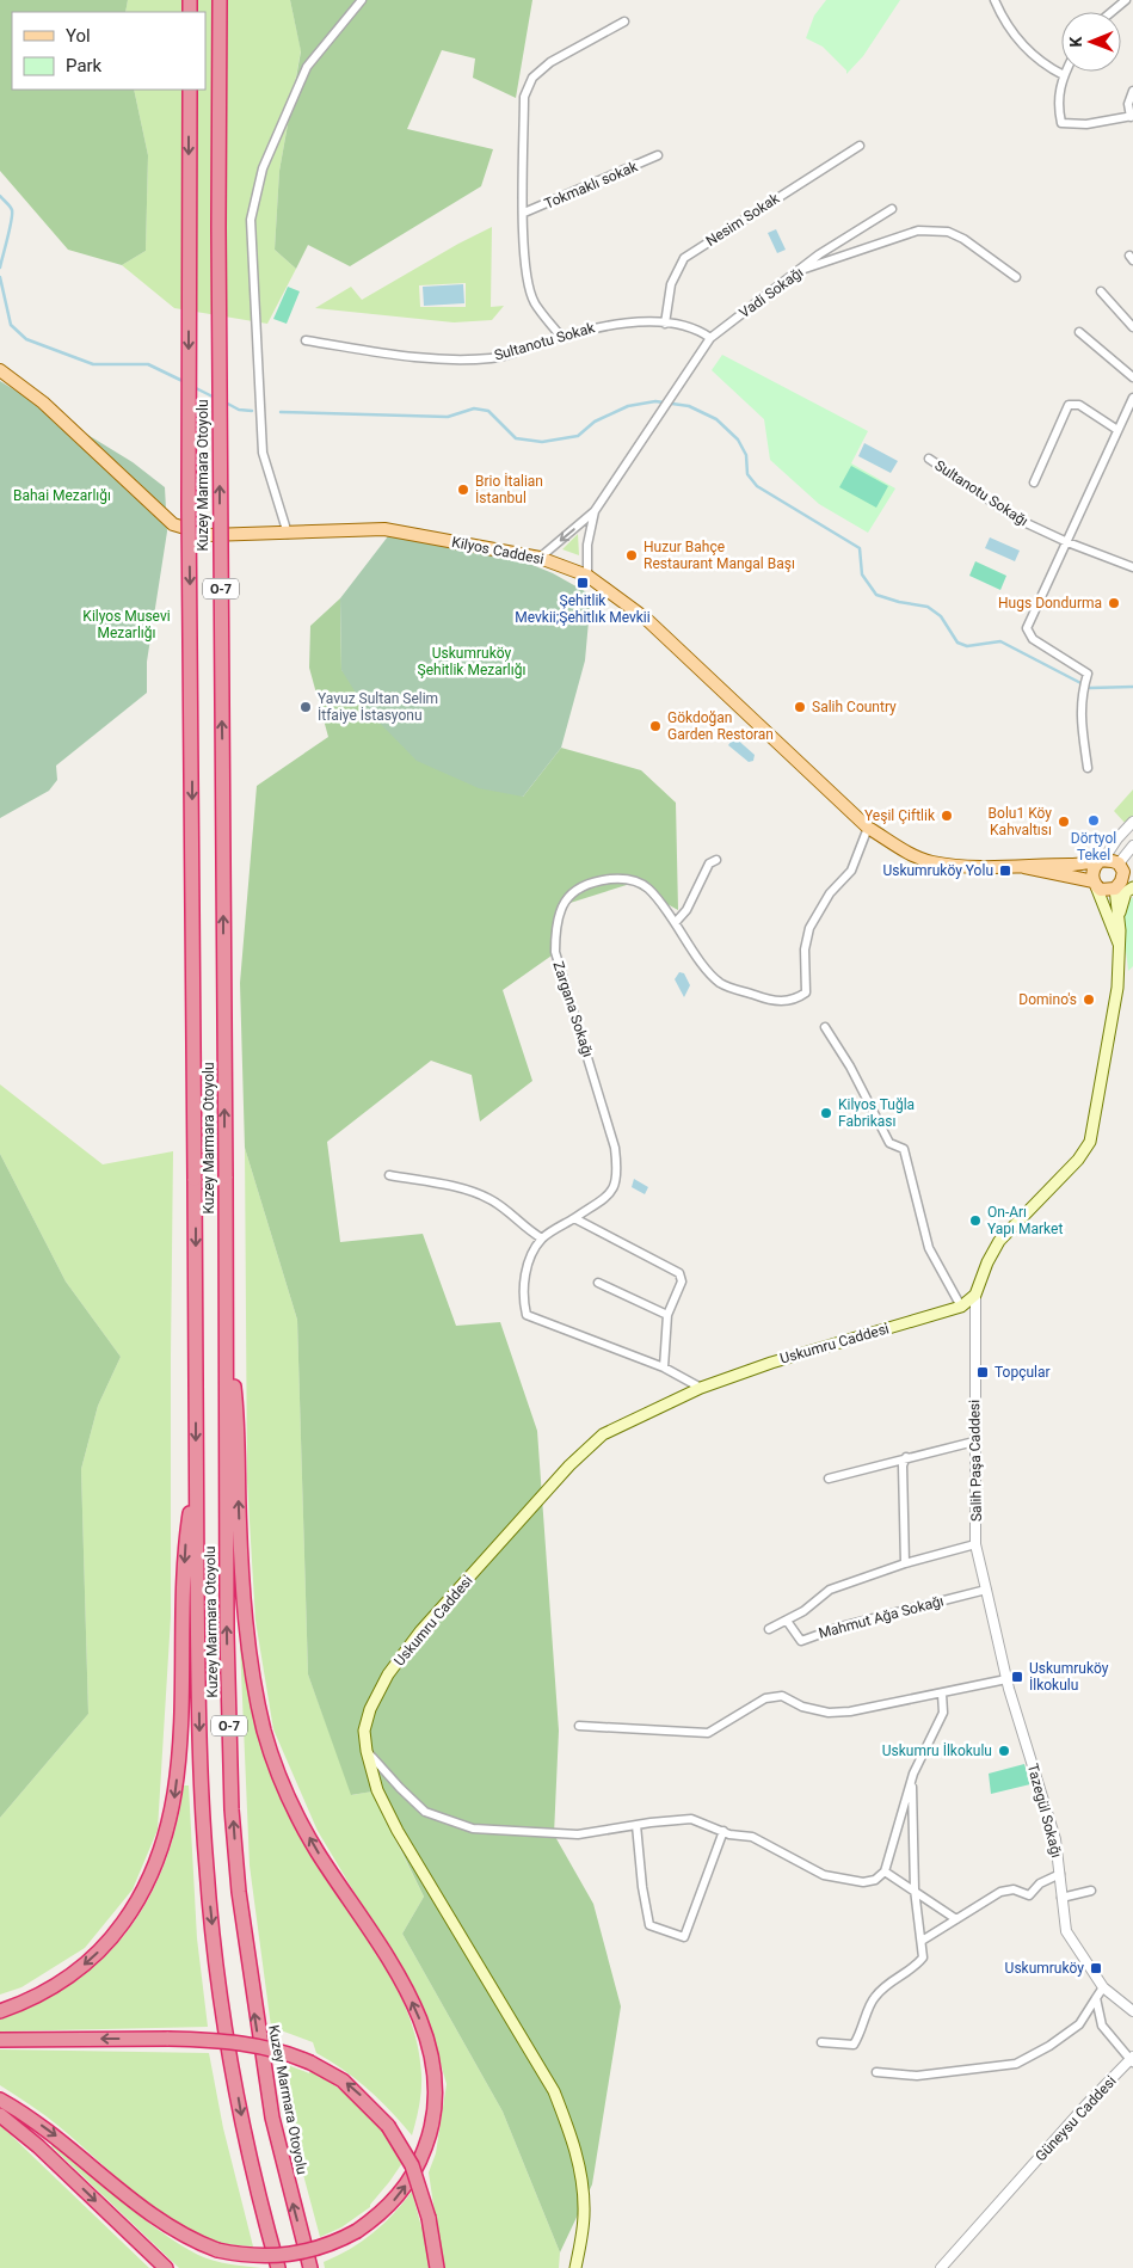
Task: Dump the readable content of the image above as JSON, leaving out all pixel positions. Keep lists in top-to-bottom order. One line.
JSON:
{"streets":{"highway":["Kuzey Marmara Otoyolu","O-7"],"main road":["Kilyos Caddesi","Uskumru Caddesi","Salih Paşa Caddesi"],"street":["Tokmaklı sokak","Nesim Sokak","Vadi Sokağı","Sultanotu Sokak","Sultanotu Sokağı","Zargana Sokağı","Mahmut Ağa Sokağı","Tazegül Sokağı","Güneysu Caddesi"]},"crossings":[["Nesim Sokak","Sultanotu Sokak"],["Vadi Sokağı","Sultanotu Sokak"],["Kilyos Caddesi","Zargana Sokağı"],["Uskumru Caddesi","Salih Paşa Caddesi"],["Salih Paşa Caddesi","Mahmut Ağa Sokağı"],["Salih Paşa Caddesi","Tazegül Sokağı"],["Mahmut Ağa Sokağı","Tazegül Sokağı"]],"parks":["Bahai Mezarlığı","Kilyos Musevi Mezarlığı","Uskumruköy Şehitlik Mezarlığı"],"places":{"other":["Brio İtalian İstanbul","Huzur Bahçe Restaurant Mangal Başı","Hugs Dondurma","Yavuz Sultan Selim İtfaiye İstasyonu","Salih Country","Gökdoğan Garden Restoran","Yeşil Çiftlik","Dörtyol Tekel","Bolu1 Köy Kahvaltısı","Domino's","Kilyos Tuğla Fabrikası","On-Arı Yapı Market","Uskumru İlkokulu"],"transit":["Şehitlik Mevkii;Şehitlık Mevkii","Uskumruköy Yolu","Topçular","Uskumruköy İlkokulu","Uskumruköy"]},"legend":["Yol","Park"],"north":"left"}
